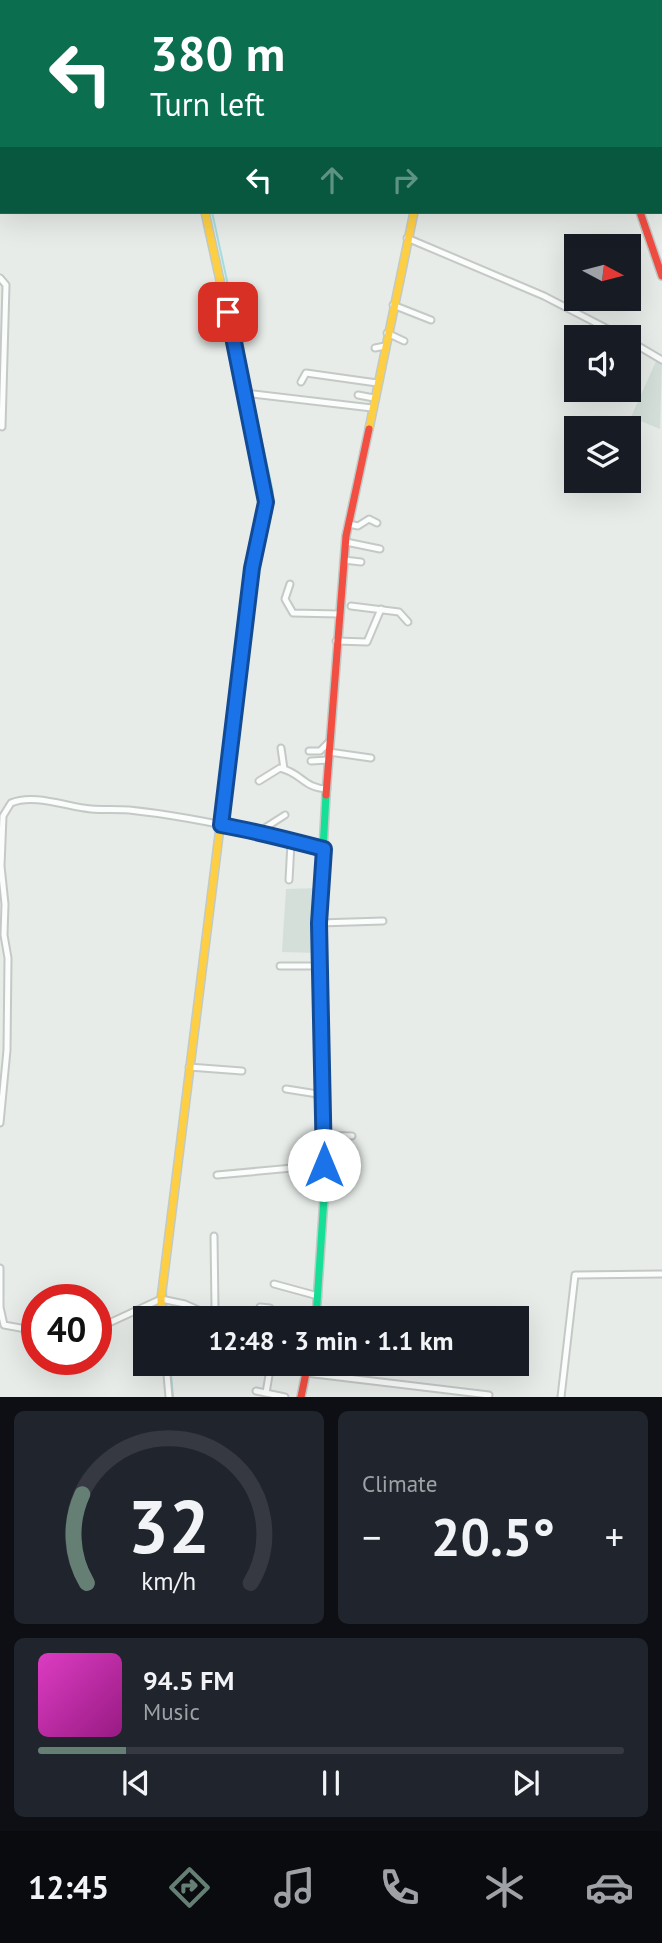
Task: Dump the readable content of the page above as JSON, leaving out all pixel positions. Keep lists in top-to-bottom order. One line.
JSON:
{"north":"right","page":{"turn":["380 m","Turn left"],"limit":"40","trip":"12:48 · 3 min · 1.1 km","tile":"Climate","heat":["−","20.5°","+"],"song":["94.5 FM","Music"],"tabs":"12:45","gauge":["32","km/h"]}}
